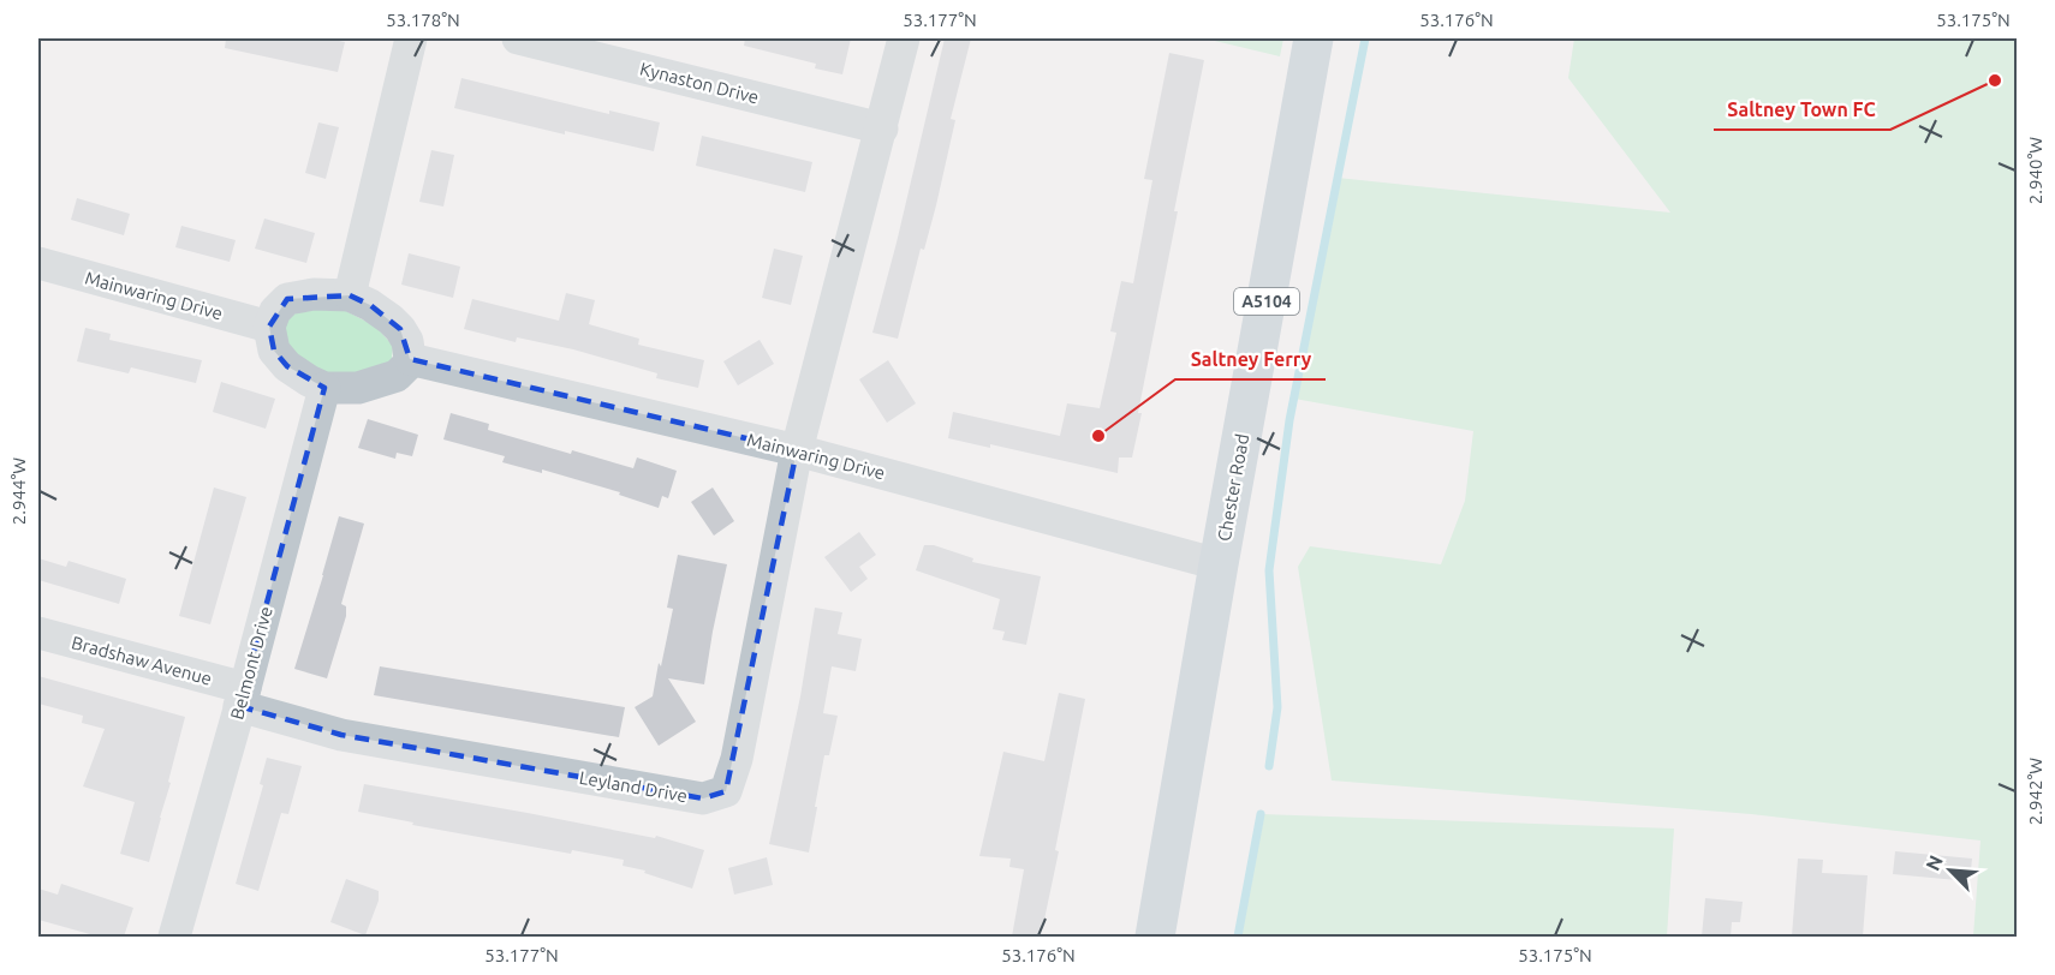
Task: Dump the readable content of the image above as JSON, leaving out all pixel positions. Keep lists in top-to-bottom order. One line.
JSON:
{"streets":{"main road":["A5104","Chester Road"],"street":["Kynaston Drive","Mainwaring Drive","Bradshaw Avenue","Belmont Drive","Leyland Drive"]},"crossings":[["Mainwaring Drive","Chester Road"],["Mainwaring Drive","Belmont Drive"],["Mainwaring Drive","Leyland Drive"],["Bradshaw Avenue","Belmont Drive"],["Bradshaw Avenue","Leyland Drive"],["Belmont Drive","Leyland Drive"]],"places":["Saltney Town FC","Saltney Ferry"],"north":"top left","coordinates":["53.178°N","53.177°N","53.176°N","53.175°N","2.940°W","2.944°W","2.942°W"]}
